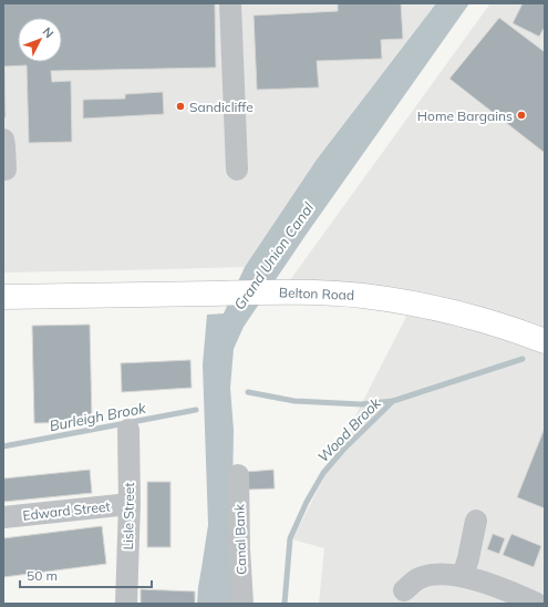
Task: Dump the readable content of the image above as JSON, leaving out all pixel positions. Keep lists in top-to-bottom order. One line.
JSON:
{"streets":{"main road":["Belton Road"],"street":["Edward Street","Lisle Street","Canal Bank"]},"crossings":[["Edward Street","Lisle Street"]],"water":["Grand Union Canal","Burleigh Brook","Wood Brook"],"places":["Sandicliffe","Home Bargains"],"scale_bar":"50 m","north":"top right"}
